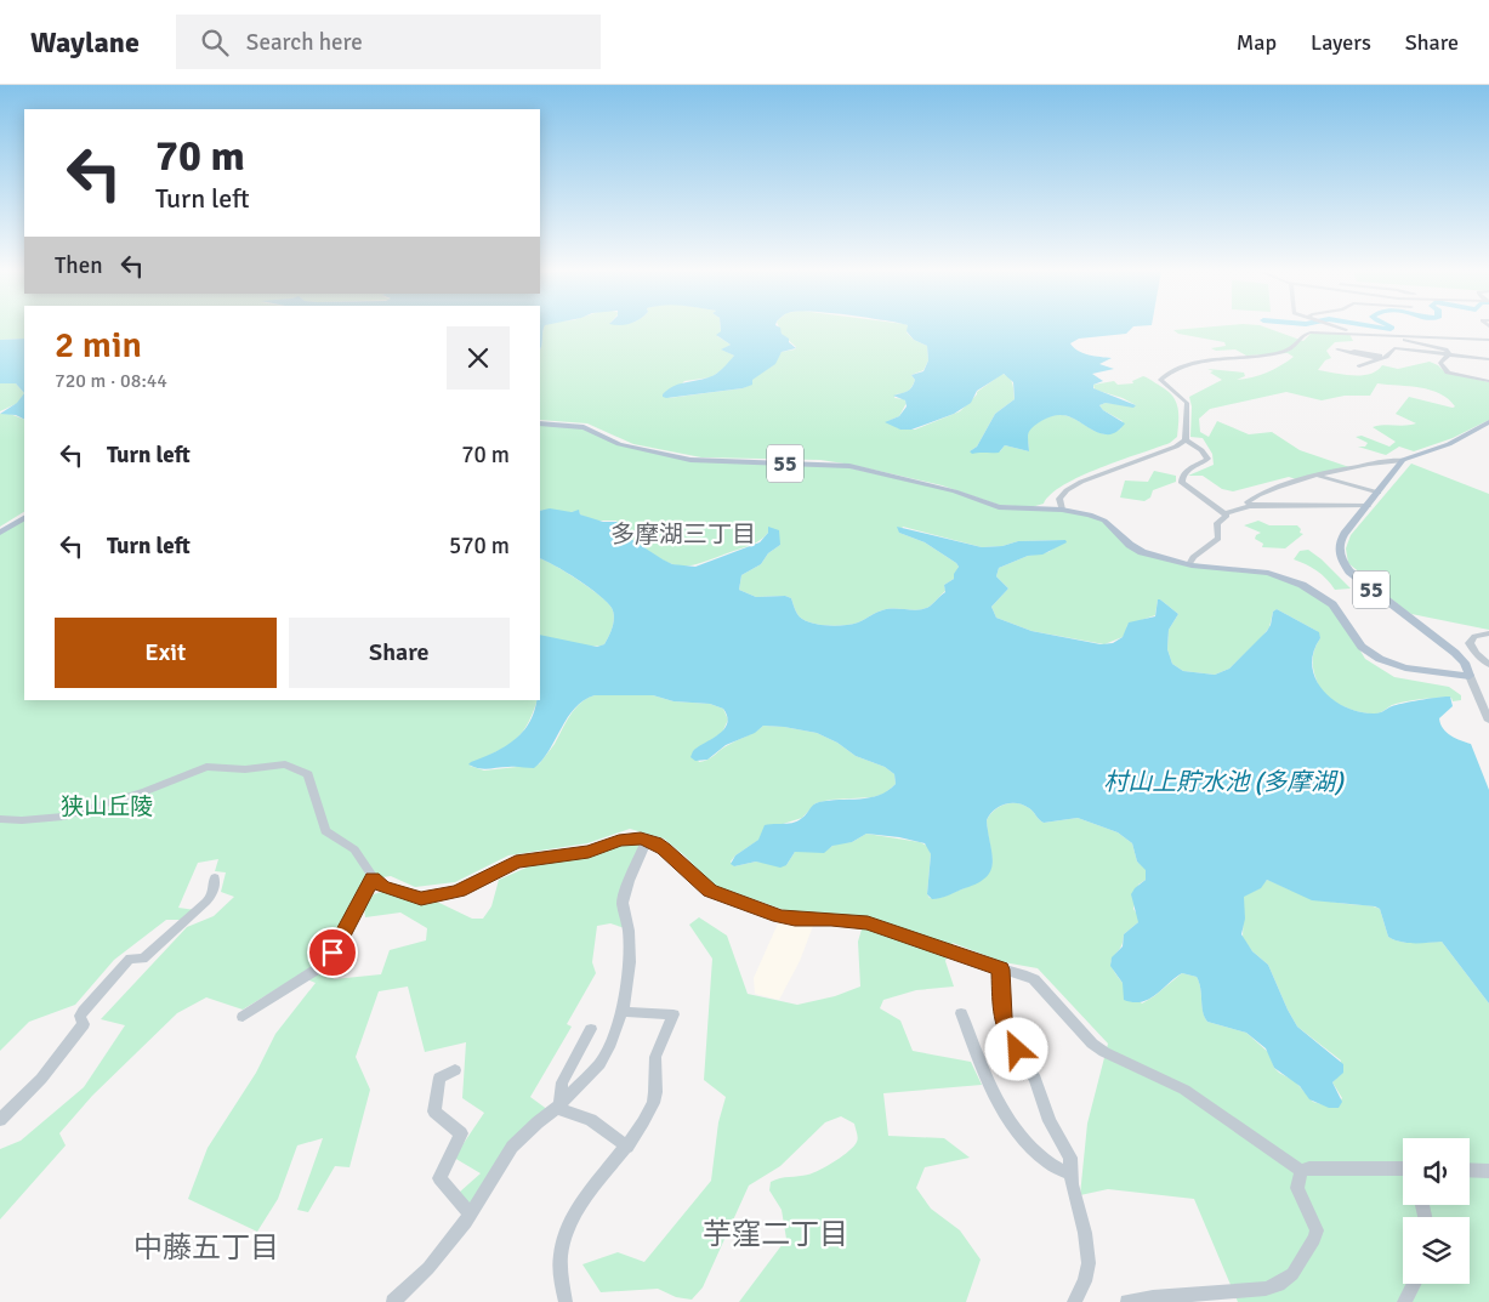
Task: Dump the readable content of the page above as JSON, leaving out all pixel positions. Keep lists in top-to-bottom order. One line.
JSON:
{"streets":{"main road":["55"]},"districts":["多摩湖三丁目","芋窪二丁目","中藤五丁目"],"water":["村山上貯水池 (多摩湖)"],"parks":["狭山丘陵"],"page":{"header":"Waylane","search":"Search here","nav":["Map","Layers","Share"],"turn":["70 m","Turn left"],"then":"Then","heading":["2 min","720 m · 08:44"],"list":[{"name":"Turn left","value":"70 m"},{"name":"Turn left","value":"570 m"}],"buttons":["Exit","Share"]}}
